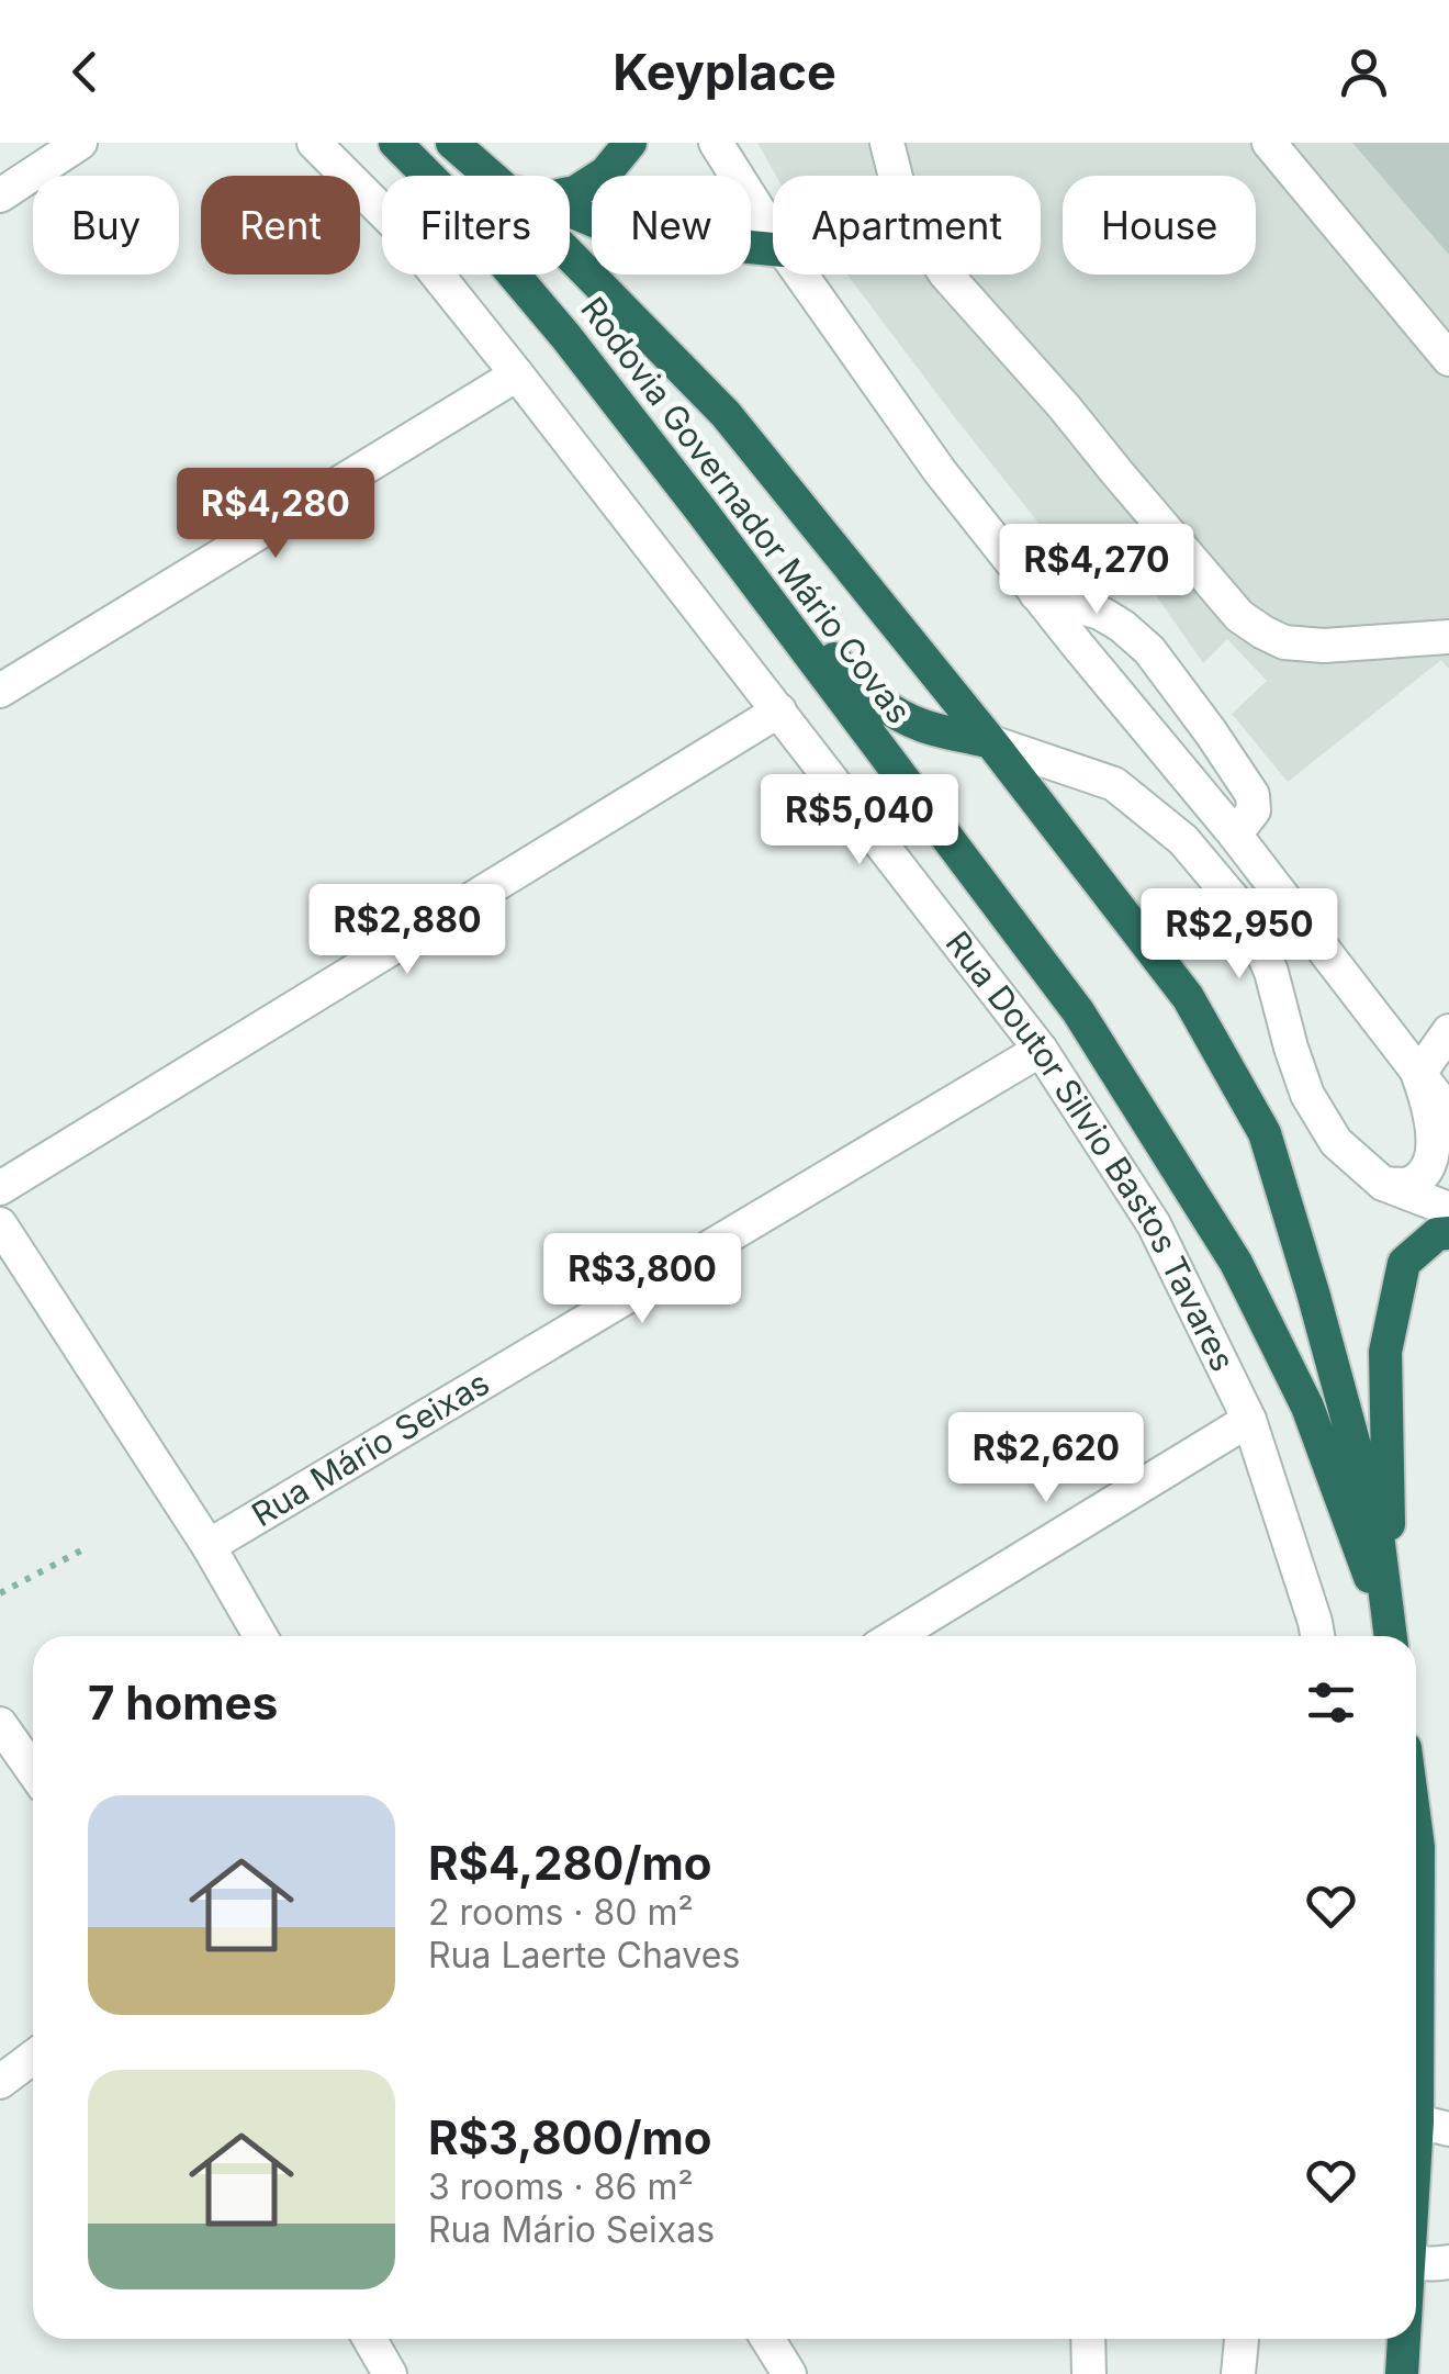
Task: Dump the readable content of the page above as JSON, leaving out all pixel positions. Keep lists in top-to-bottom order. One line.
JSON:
{"streets":{"highway":["Rodovia Governador Mário Covas"],"street":["Rua Doutor Silvio Bastos Tavares","Rua Mário Seixas"]},"crossings":[["Rua Doutor Silvio Bastos Tavares","Rua Mário Seixas"]],"page":{"header":"Keyplace","chip":["Buy","Rent","Filters","New","Apartment","House"],"price":["R$4,280","R$4,270","R$5,040","R$2,880","R$2,950","R$3,800","R$2,620"],"heading":"7 homes","list":[{"name":"R$4,280/mo","note":"2 rooms · 80 m² · Rua Laerte Chaves"},{"name":"R$3,800/mo","note":"3 rooms · 86 m² · Rua Mário Seixas"}]}}
